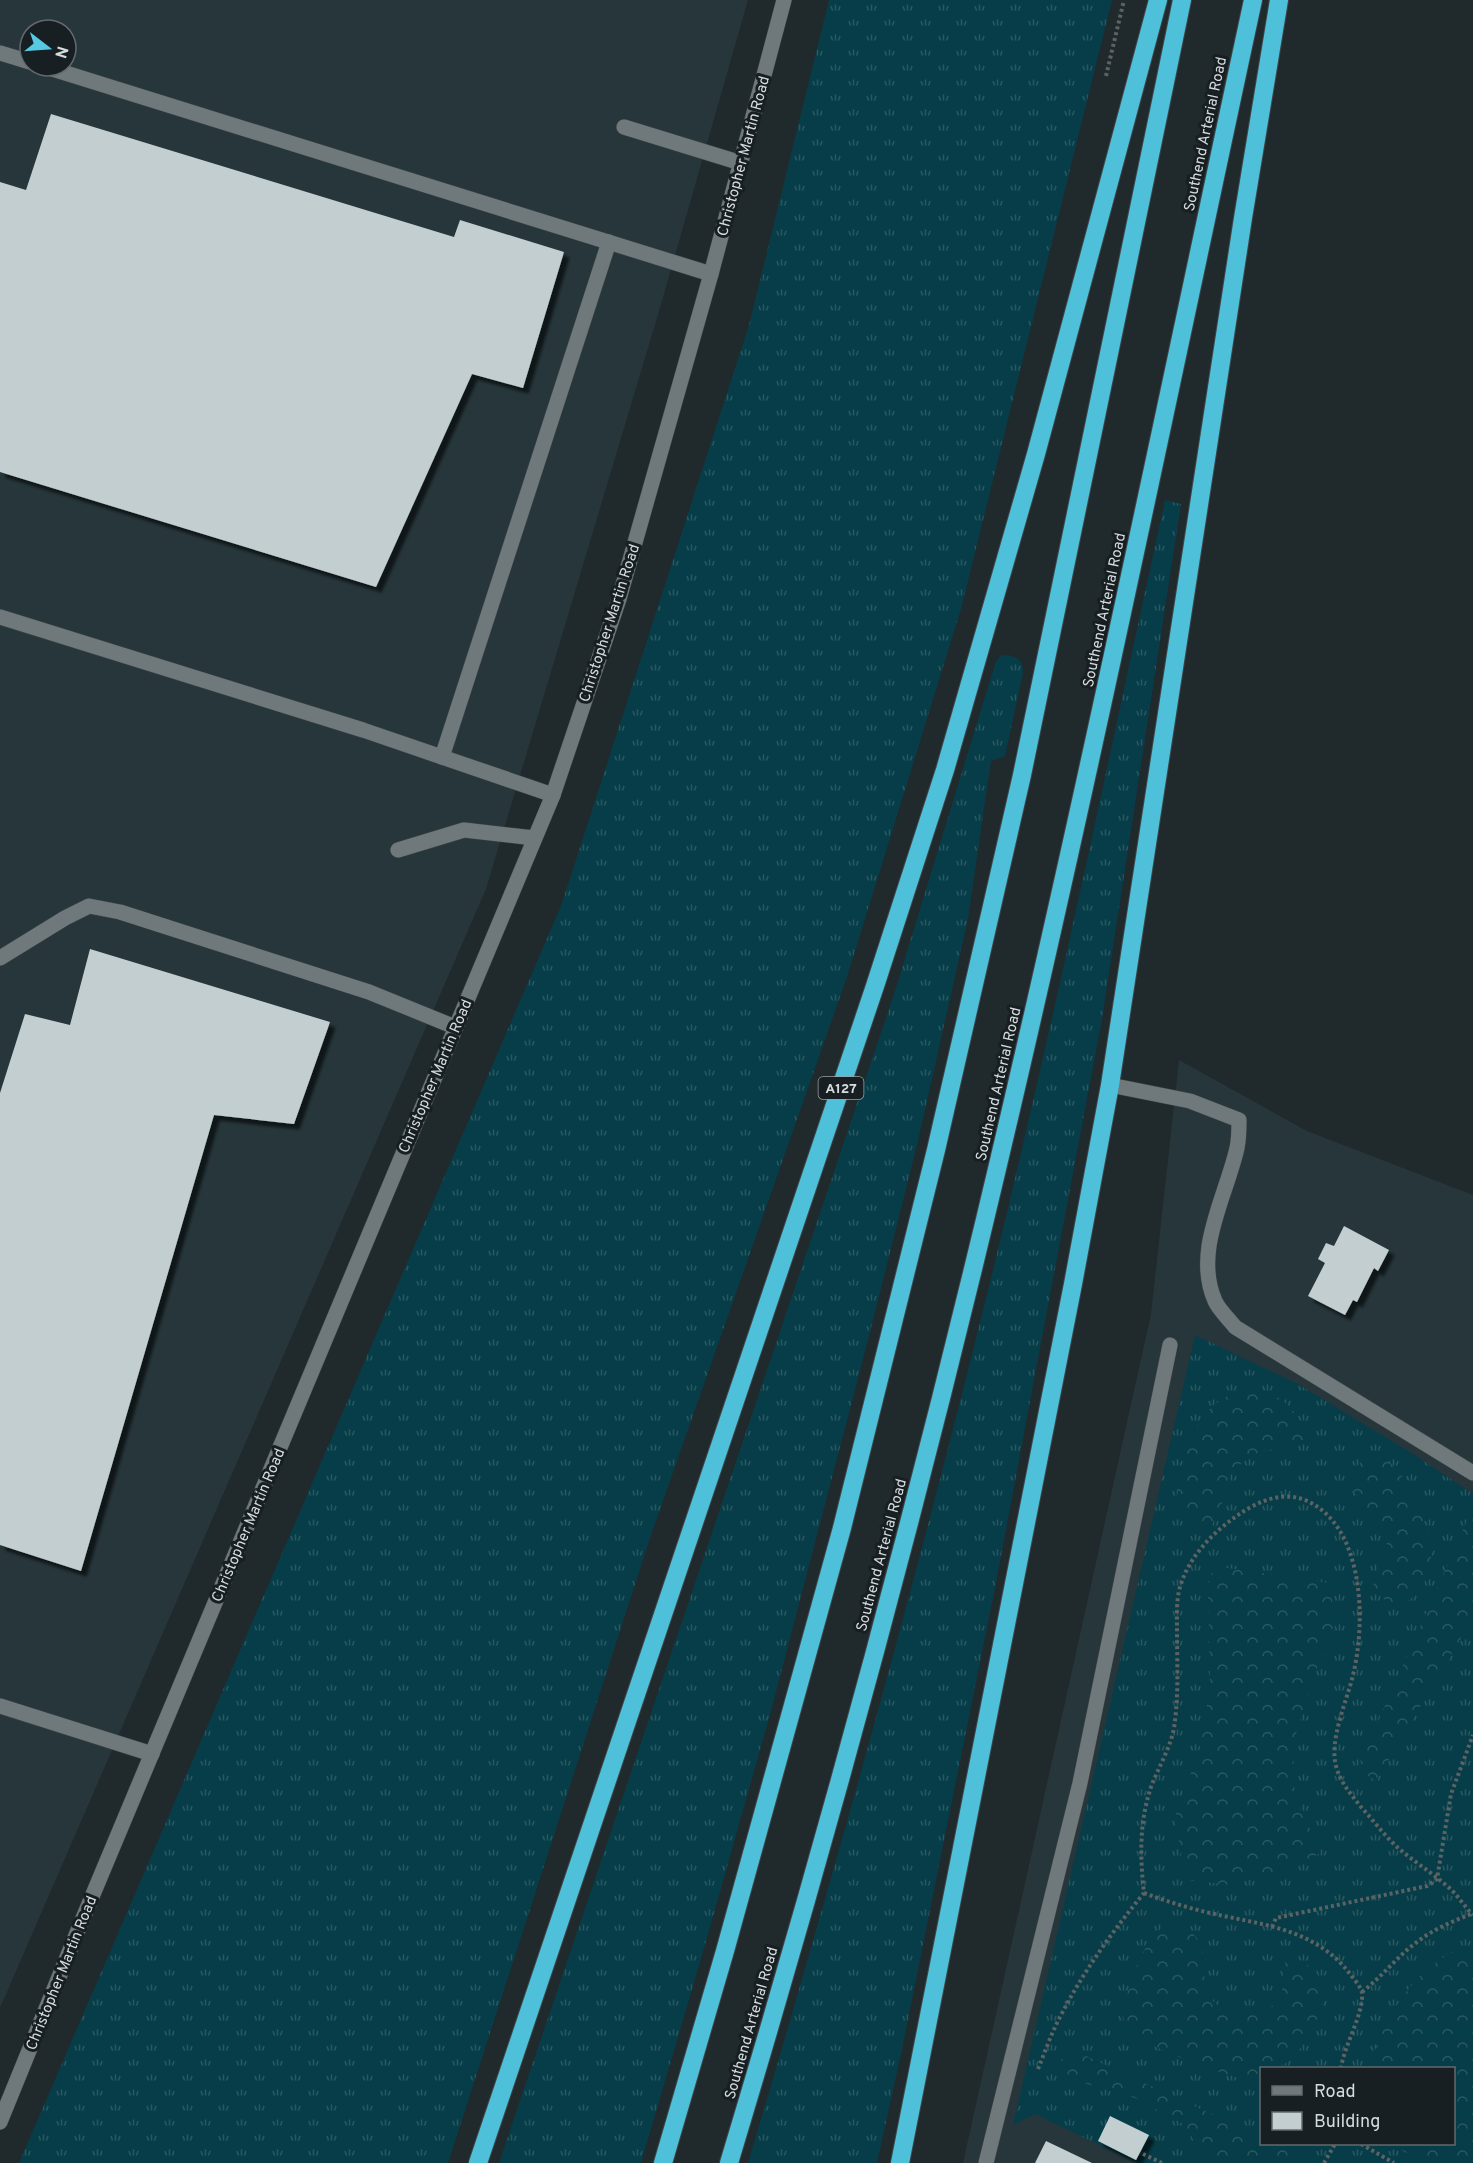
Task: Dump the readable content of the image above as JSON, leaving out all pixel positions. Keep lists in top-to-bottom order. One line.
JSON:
{"streets":{"highway":["Southend Arterial Road","A127"],"street":["Christopher Martin Road"]},"legend":["Road","Building"],"north":"right"}
